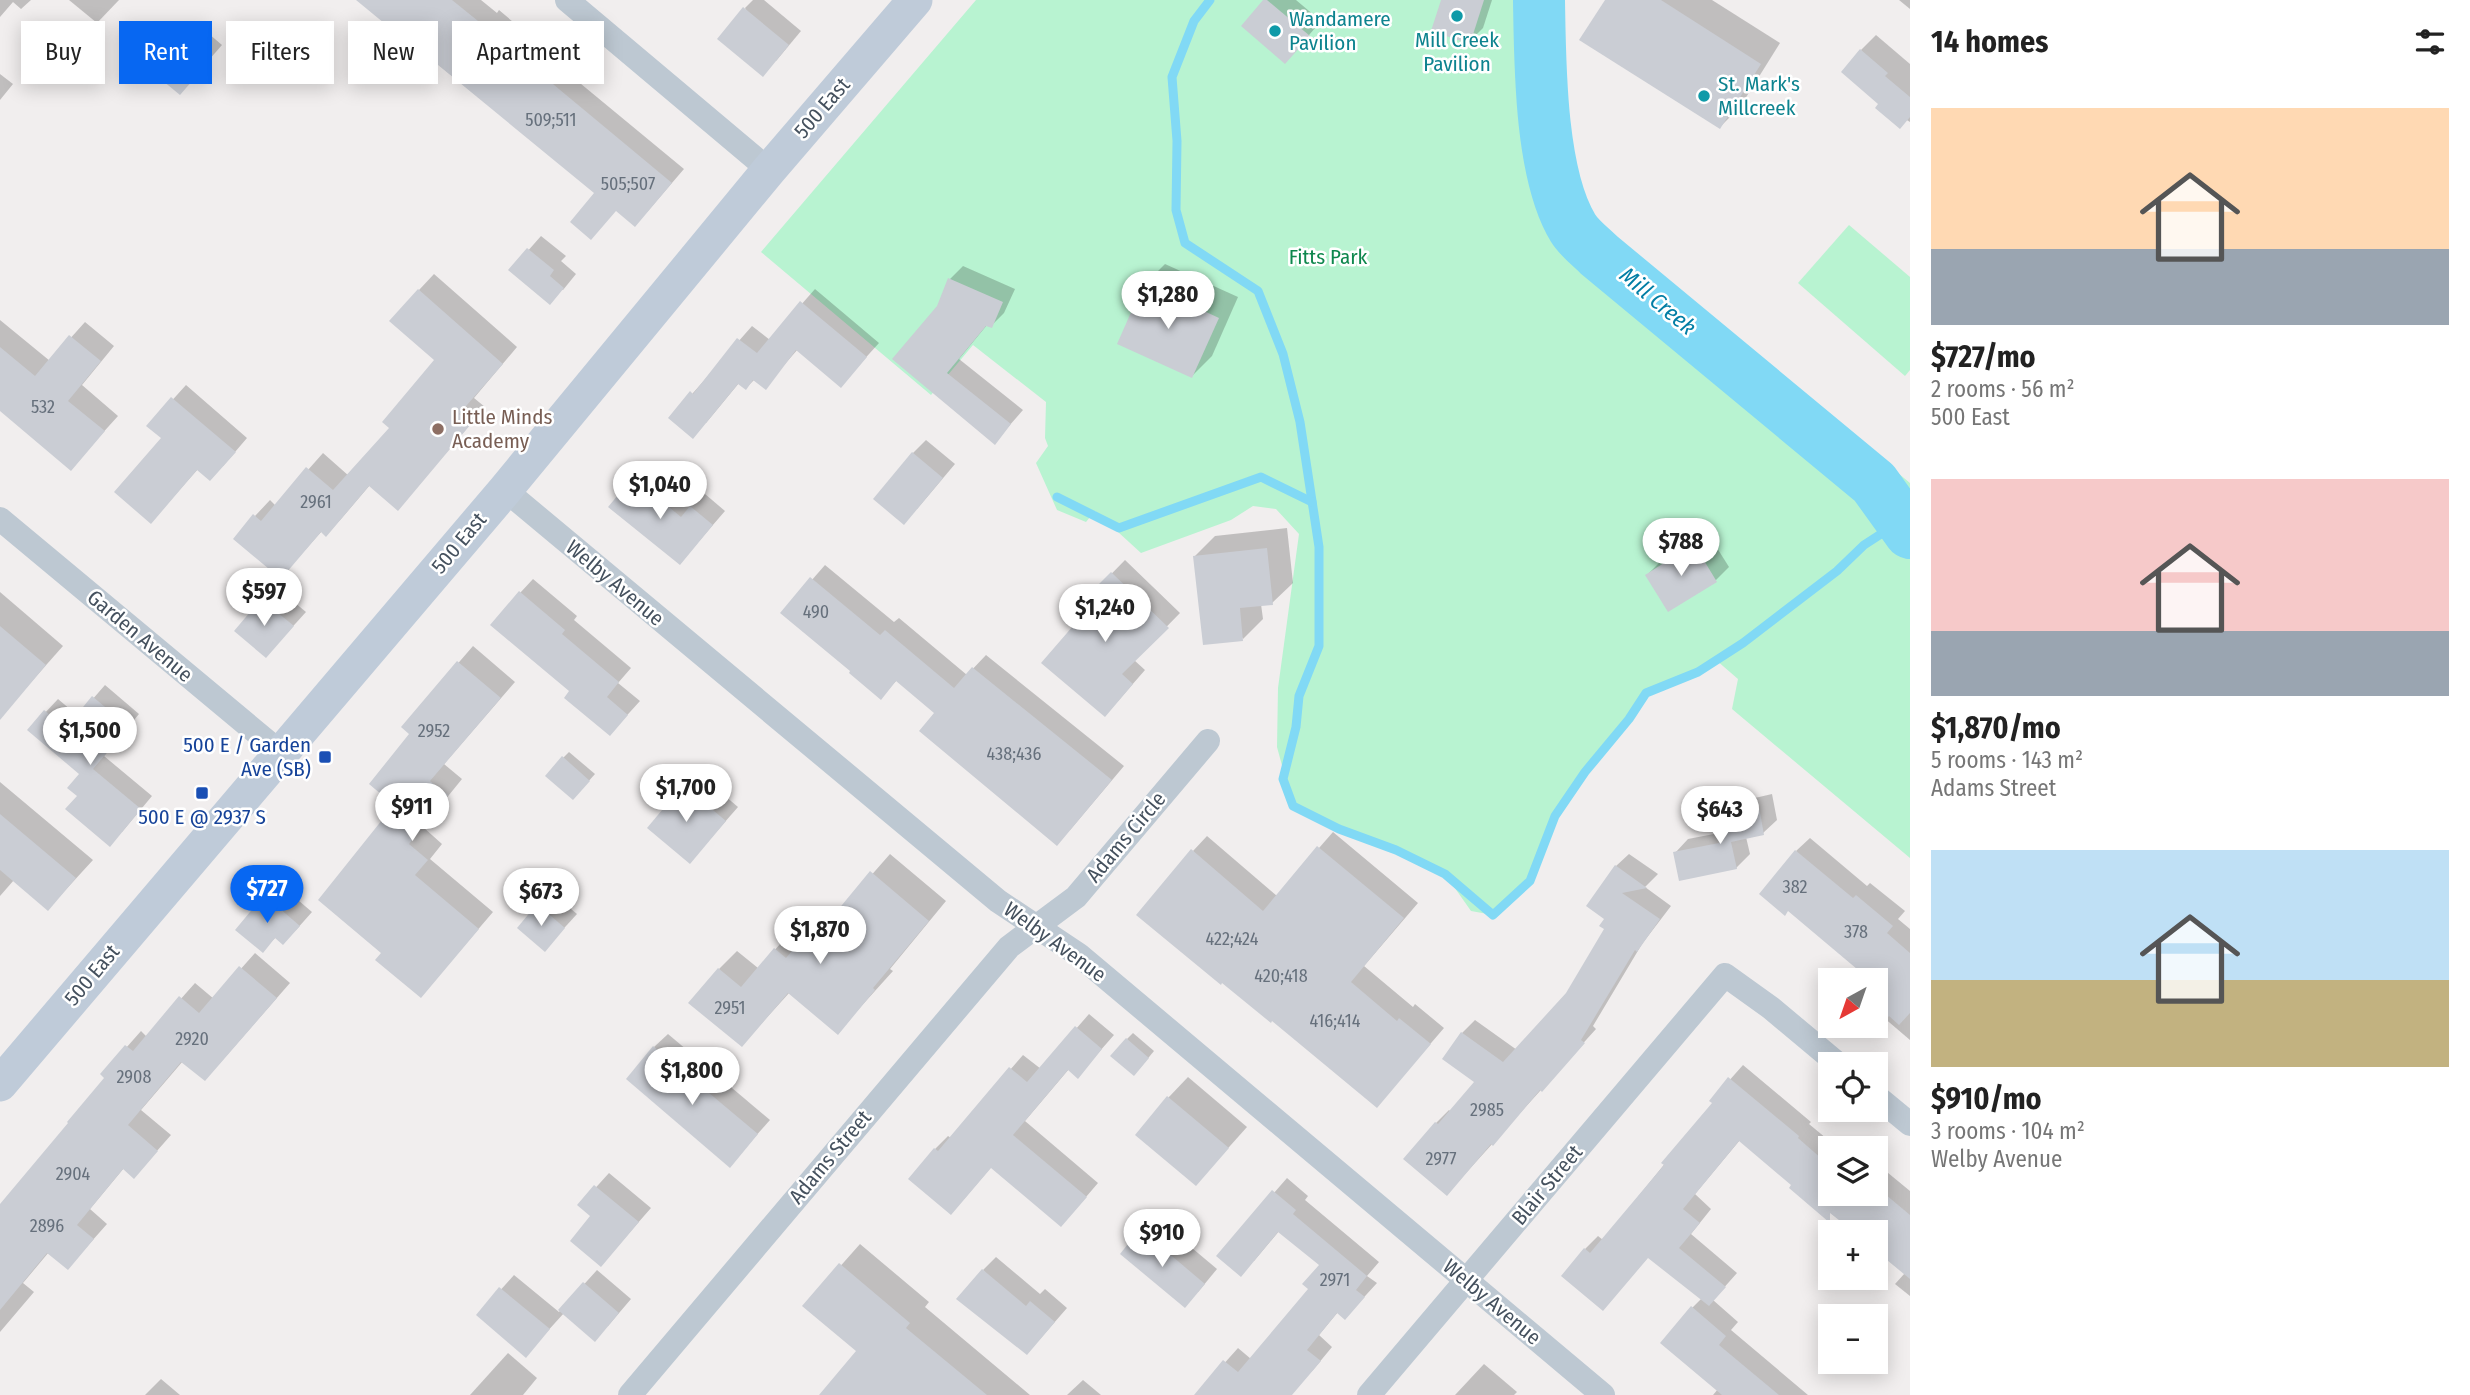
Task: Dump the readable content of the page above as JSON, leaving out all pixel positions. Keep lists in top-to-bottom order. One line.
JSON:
{"streets":{"street":["500 East","Welby Avenue","Garden Avenue","Adams Circle","Adams Street","Blair Street"]},"crossings":[["500 East","Welby Avenue"],["500 East","Garden Avenue"],["Welby Avenue","Adams Circle"],["Welby Avenue","Adams Street"],["Welby Avenue","Blair Street"],["Adams Circle","Adams Street"]],"water":["Mill Creek"],"parks":["Fitts Park"],"places":{"other":["Mill Creek Pavilion","Wandamere Pavilion","St. Mark's Millcreek","Little Minds Academy"],"transit":["500 E / Garden Ave (SB)","500 E @ 2937 S"]},"house_numbers":["509;511","505;507","532","2961","490","2952","438;436","382","378","422;424","420;418","2951","416;414","2920","2908","2985","2977","2904","2896","2971"],"north":"bottom left","page":{"heading":"14 homes","chip":["Buy","Rent","Filters","New","Apartment"],"list":[{"name":"$727/mo","note":"2 rooms · 56 m² · 500 East"},{"name":"$1,870/mo","note":"5 rooms · 143 m² · Adams Street"},{"name":"$910/mo","note":"3 rooms · 104 m² · Welby Avenue"}],"price":["$1,280","$1,040","$788","$597","$1,240","$1,500","$1,700","$911","$643","$727","$673","$1,870","$1,800","$910"],"map_buttons":["+","−"]}}
